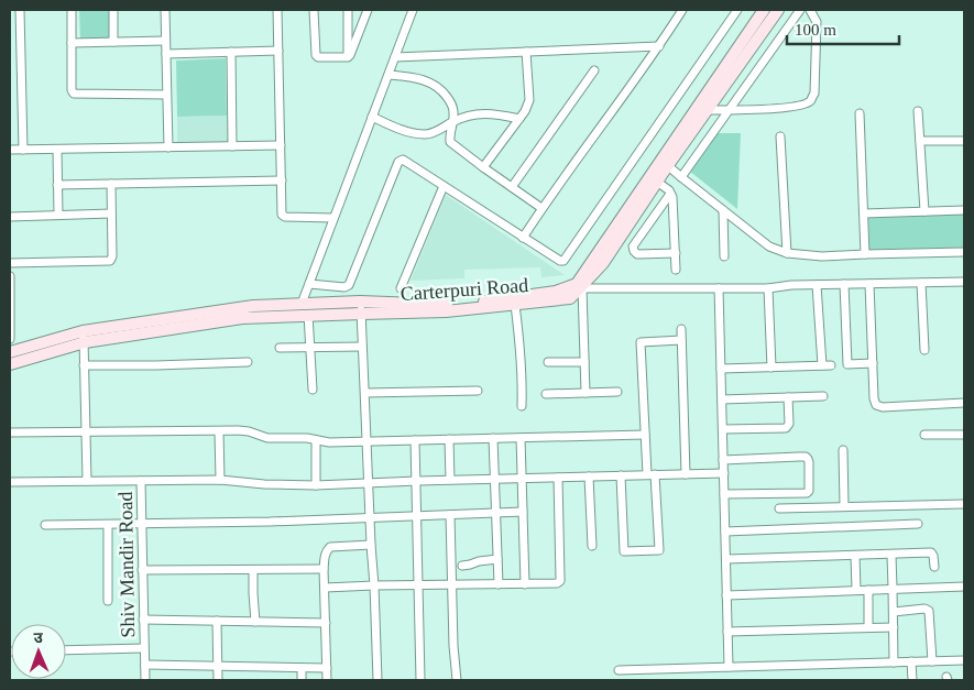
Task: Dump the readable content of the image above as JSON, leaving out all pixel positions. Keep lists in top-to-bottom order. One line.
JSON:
{"streets":{"main road":["Carterpuri Road"],"street":["Shiv Mandir Road"]},"scale_bar":"100 m","north":"top"}
